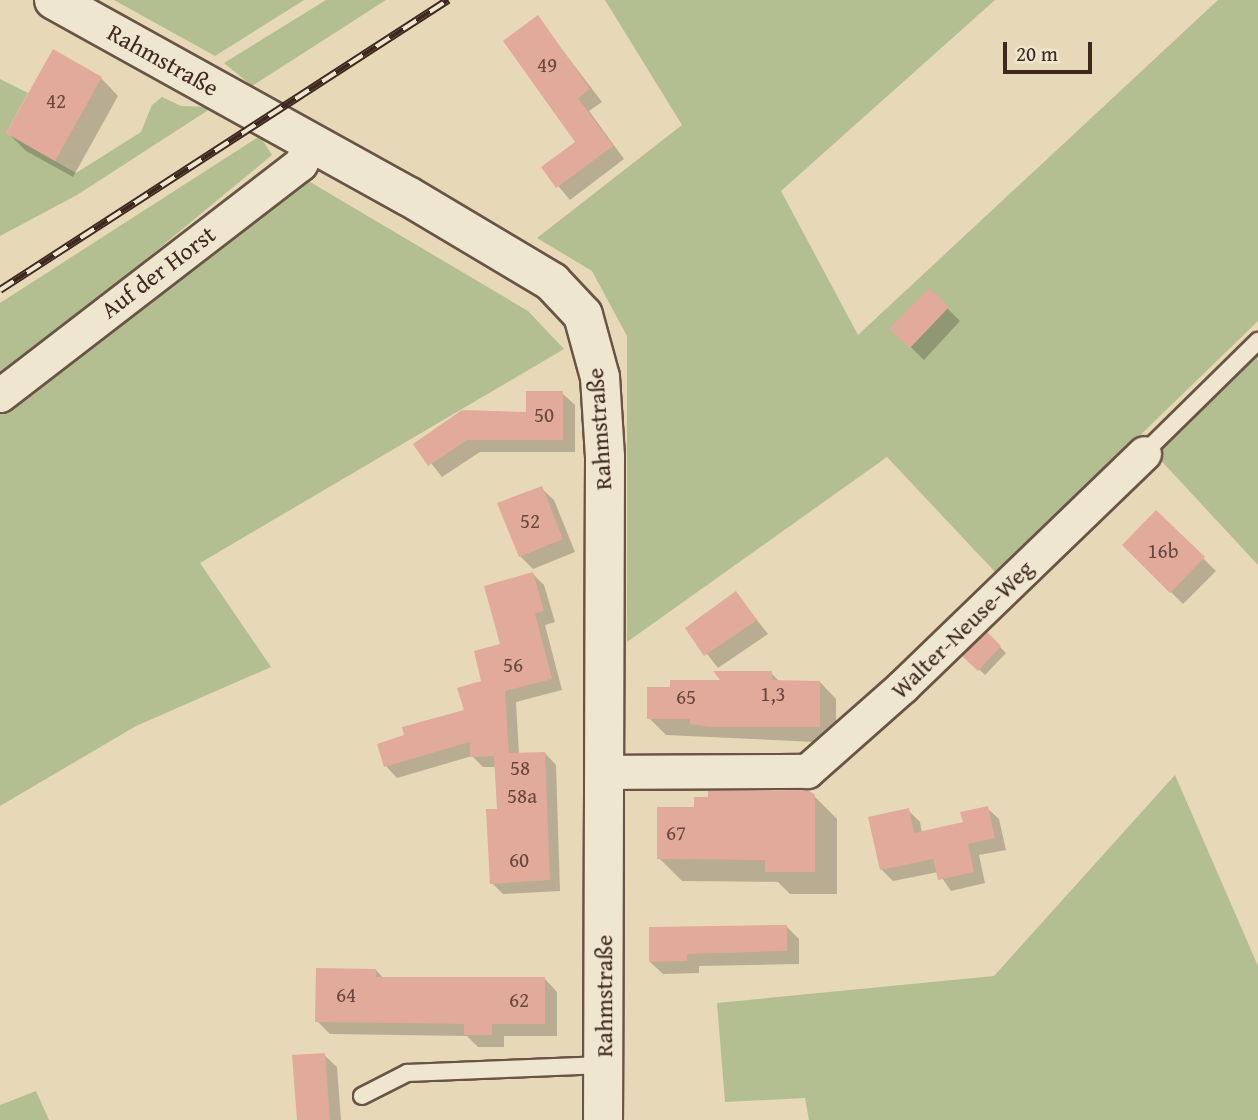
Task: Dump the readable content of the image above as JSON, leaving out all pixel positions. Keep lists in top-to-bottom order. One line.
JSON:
{"streets":{"main road":["Rahmstraße"],"street":["Auf der Horst","Walter-Neuse-Weg"]},"crossings":[["Rahmstraße","Auf der Horst"],["Rahmstraße","Walter-Neuse-Weg"]],"house_numbers":["49","42","50","52","16b","56","1,3","65","58","58a","67","60","64","62"],"scale_bar":"20 m"}
